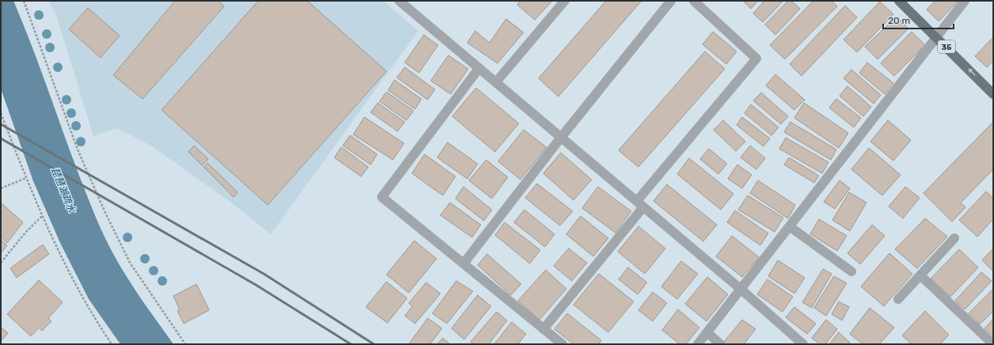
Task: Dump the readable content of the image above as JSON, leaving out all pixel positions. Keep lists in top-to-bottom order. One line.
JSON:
{"streets":{"main road":["35"]},"water":["琵琶湖疏水"],"scale_bar":"20 m"}
